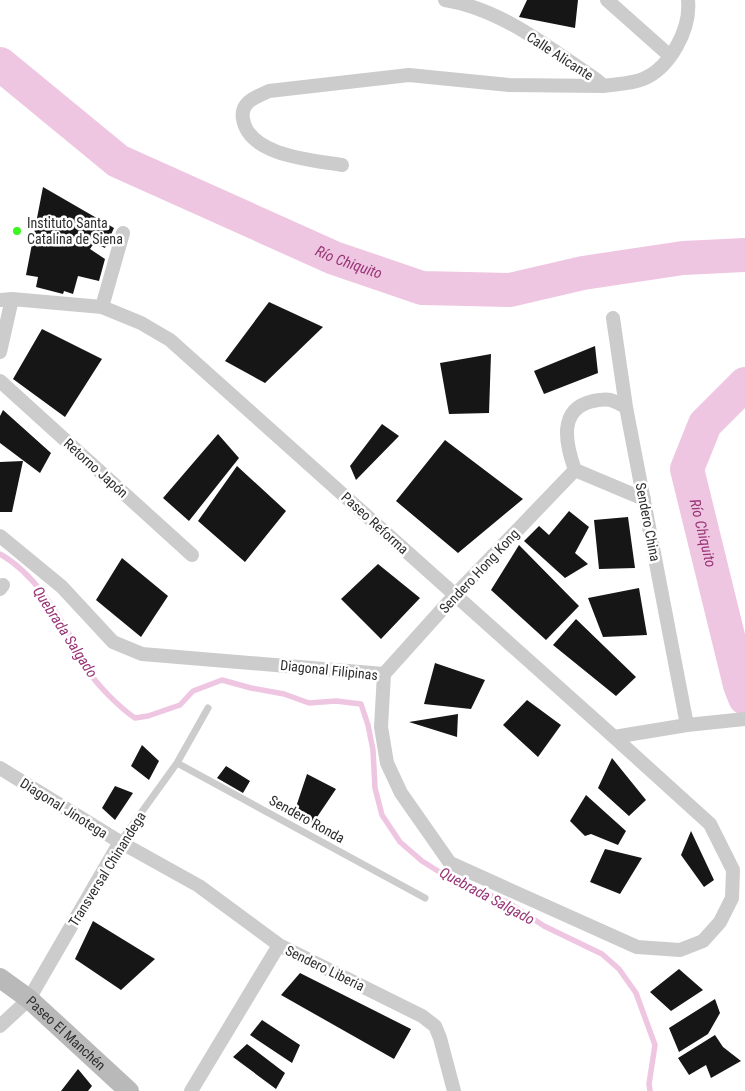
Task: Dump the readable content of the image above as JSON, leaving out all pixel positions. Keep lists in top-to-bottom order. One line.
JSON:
{"streets":{"street":["Calle Alicante","Retorno Japón","Sendero China","Paseo Reforma","Sendero Hong Kong","Diagonal Filipinas","Diagonal Jinotega","Transversal Chinandega","Sendero Liberia","Paseo El Manchén"],"lane":["Sendero Ronda"]},"crossings":[["Paseo Reforma","Sendero Hong Kong"],["Paseo Reforma","Diagonal Filipinas"],["Sendero Hong Kong","Diagonal Filipinas"],["Diagonal Jinotega","Transversal Chinandega"],["Diagonal Jinotega","Sendero Liberia"],["Sendero Ronda","Transversal Chinandega"],["Transversal Chinandega","Paseo El Manchén"]],"water":["Río Chiquito","Quebrada Salgado"],"places":["Instituto Santa Catalina de Siena"]}
